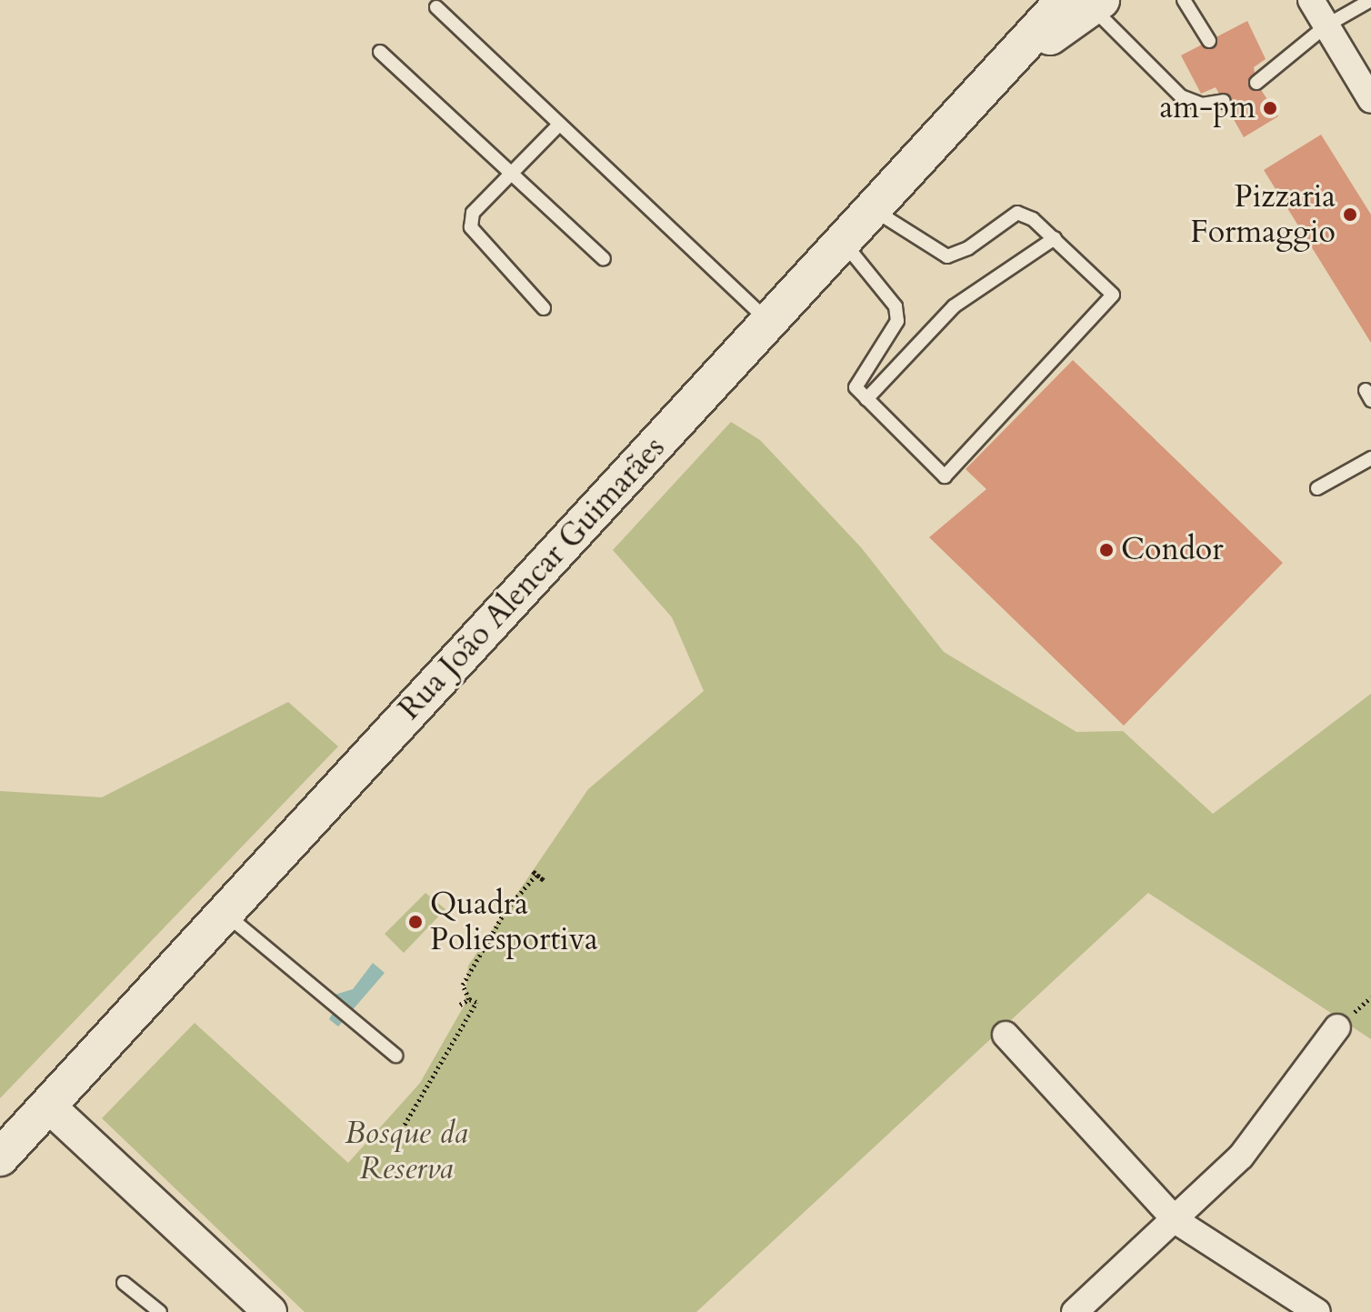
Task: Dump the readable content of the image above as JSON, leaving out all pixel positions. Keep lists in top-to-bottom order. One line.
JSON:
{"streets":{"main road":["Rua João Alencar Guimarães"]},"parks":["Bosque da Reserva"],"places":["am-pm","Pizzaria Formaggio","Condor","Quadra Poliesportiva"]}
